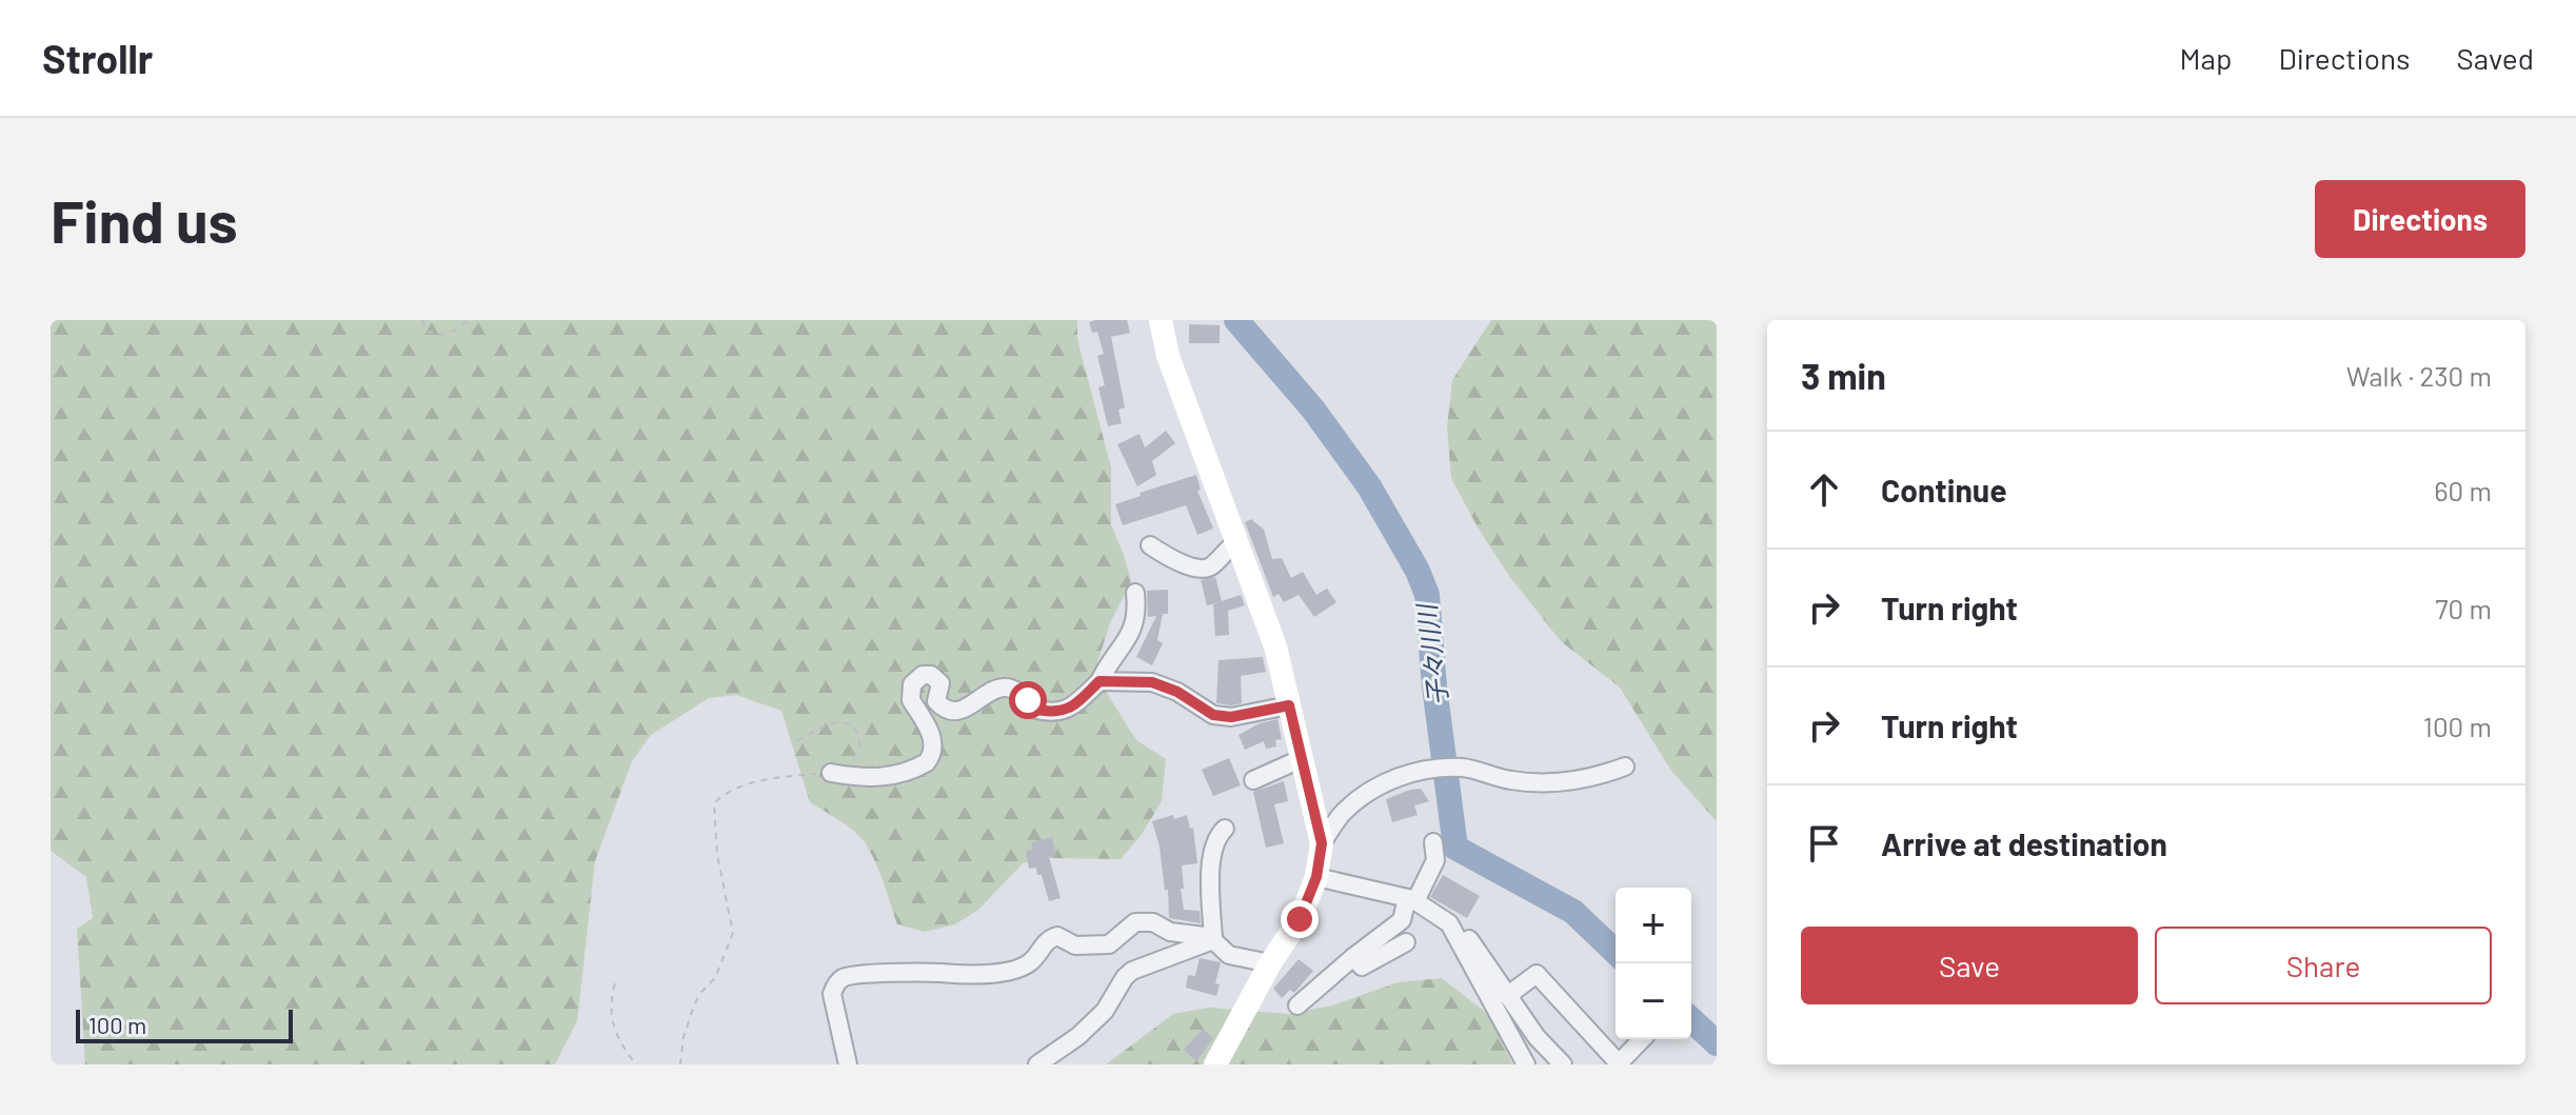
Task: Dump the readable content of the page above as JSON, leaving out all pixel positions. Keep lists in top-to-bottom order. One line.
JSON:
{"water":["子々川川"],"scale_bar":"100 m","page":{"header":"Strollr","nav":["Map","Directions","Saved"],"buttons":["Directions",["Save","Share"]],"title":"Find us","heading":["3 min","Walk · 230 m"],"list":[["Continue","60 m"],["Turn right","70 m"],["Turn right","100 m"],"Arrive at destination"],"map_buttons":["+","−"],"scale":"100 m"}}
